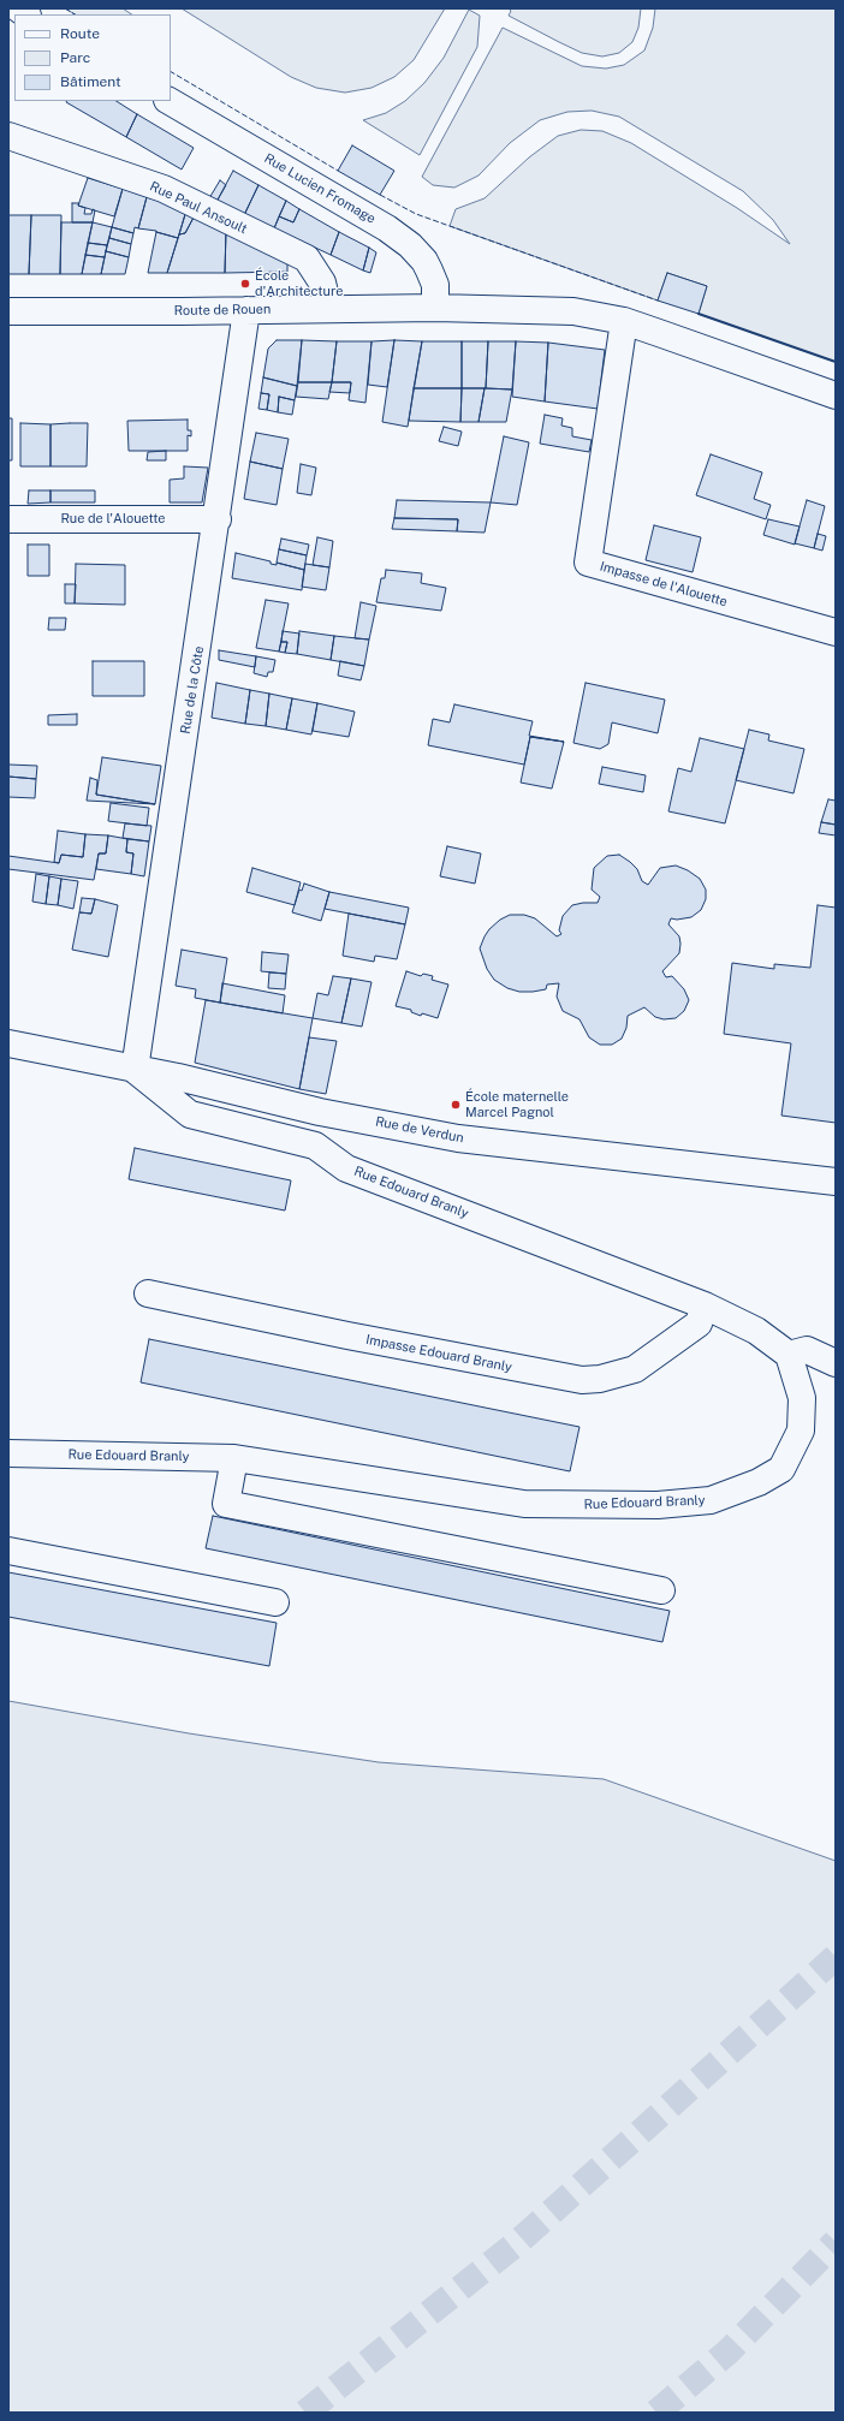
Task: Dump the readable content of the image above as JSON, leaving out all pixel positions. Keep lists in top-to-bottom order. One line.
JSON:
{"streets":{"street":["Rue Lucien Fromage","Rue Paul Ansoult","Route de Rouen","Rue de l'Alouette","Impasse de l'Alouette","Rue de la Côte","Rue de Verdun","Rue Edouard Branly","Impasse Edouard Branly"]},"crossings":[["Rue Lucien Fromage","Route de Rouen"],["Rue Paul Ansoult","Route de Rouen"],["Route de Rouen","Impasse de l'Alouette"],["Route de Rouen","Rue de la Côte"],["Rue de l'Alouette","Rue de la Côte"],["Rue de la Côte","Rue de Verdun"],["Rue de la Côte","Rue Edouard Branly"],["Rue de Verdun","Rue Edouard Branly"],["Rue Edouard Branly","Impasse Edouard Branly"]],"places":["École d'Architecture","École maternelle Marcel Pagnol"],"legend":["Route","Parc","Bâtiment"]}
